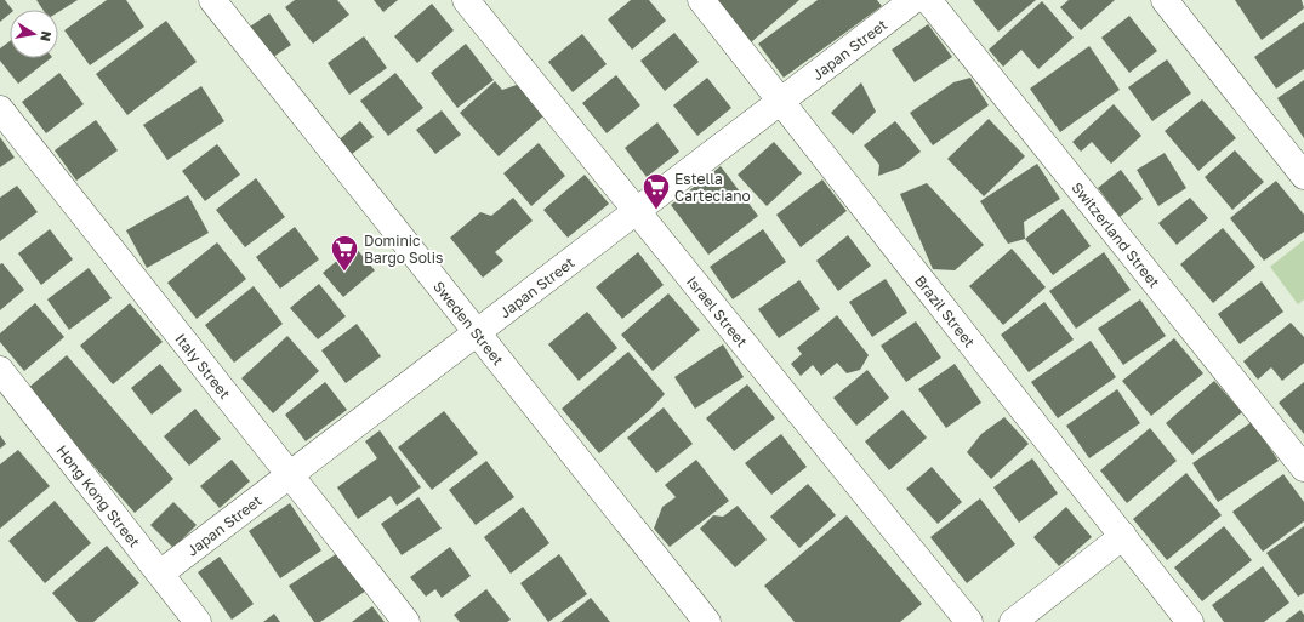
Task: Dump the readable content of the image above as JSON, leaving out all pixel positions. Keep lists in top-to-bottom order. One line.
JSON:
{"streets":{"street":["Japan Street","Switzerland Street","Brazil Street","Israel Street","Sweden Street","Italy Street","Hong Kong Street"]},"crossings":[["Japan Street","Brazil Street"],["Japan Street","Israel Street"],["Japan Street","Sweden Street"],["Japan Street","Italy Street"],["Japan Street","Hong Kong Street"]],"places":{"supermarket":["Estella Carteciano","Dominic Bargo Solis"]},"north":"right"}
